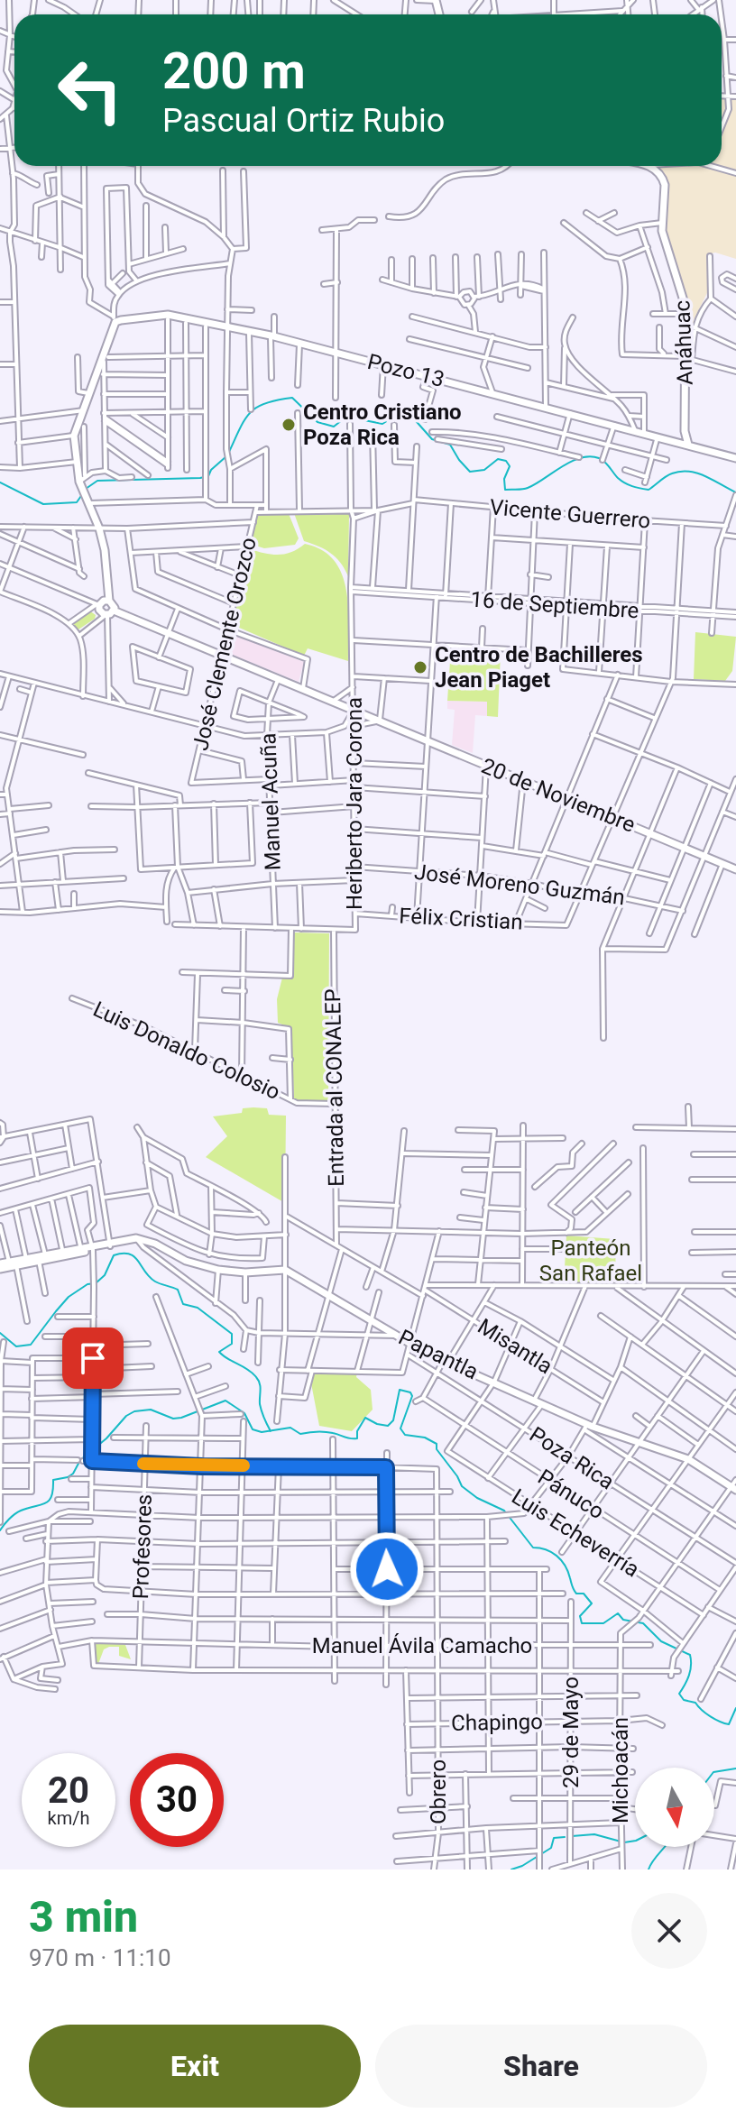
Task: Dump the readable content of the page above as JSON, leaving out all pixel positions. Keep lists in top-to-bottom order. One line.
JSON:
{"streets":{"main road":["Anáhuac","Pozo 13","20 de Noviembre","Papantla"],"street":["Vicente Guerrero","16 de Septiembre","José Clemente Orozco","Manuel Acuña","Heriberto Jara Corona","José Moreno Guzmán","Félix Cristian","Luis Donaldo Colosio","Entrada al CONALEP","Misantla","Poza Rica","Pánuco","Luis Echeverría","Profesores","Manuel Ávila Camacho","Chapingo","29 de Mayo","Michoacán","Obrero"]},"crossings":[["Anáhuac","Pozo 13"],["Vicente Guerrero","José Clemente Orozco"],["Vicente Guerrero","Heriberto Jara Corona"],["16 de Septiembre","Heriberto Jara Corona"],["José Clemente Orozco","20 de Noviembre"],["20 de Noviembre","Manuel Acuña"],["20 de Noviembre","Heriberto Jara Corona"],["Heriberto Jara Corona","José Moreno Guzmán"],["Heriberto Jara Corona","Félix Cristian"],["Heriberto Jara Corona","Entrada al CONALEP"],["José Moreno Guzmán","Félix Cristian"],["Luis Donaldo Colosio","Entrada al CONALEP"],["Pánuco","Luis Echeverría"],["Profesores","Manuel Ávila Camacho"],["Manuel Ávila Camacho","29 de Mayo"],["Manuel Ávila Camacho","Michoacán"],["Manuel Ávila Camacho","Obrero"],["Chapingo","29 de Mayo"],["Chapingo","Michoacán"],["Chapingo","Obrero"]],"parks":["Panteón San Rafael"],"places":["Centro Cristiano Poza Rica","Centro de Bachilleres Jean Piaget"],"north":"bottom","page":{"turn":["200 m","Pascual Ortiz Rubio"],"speed":"20 km/h","limit":"30","heading":["3 min","970 m · 11:10"],"buttons":["Exit","Share"]}}
